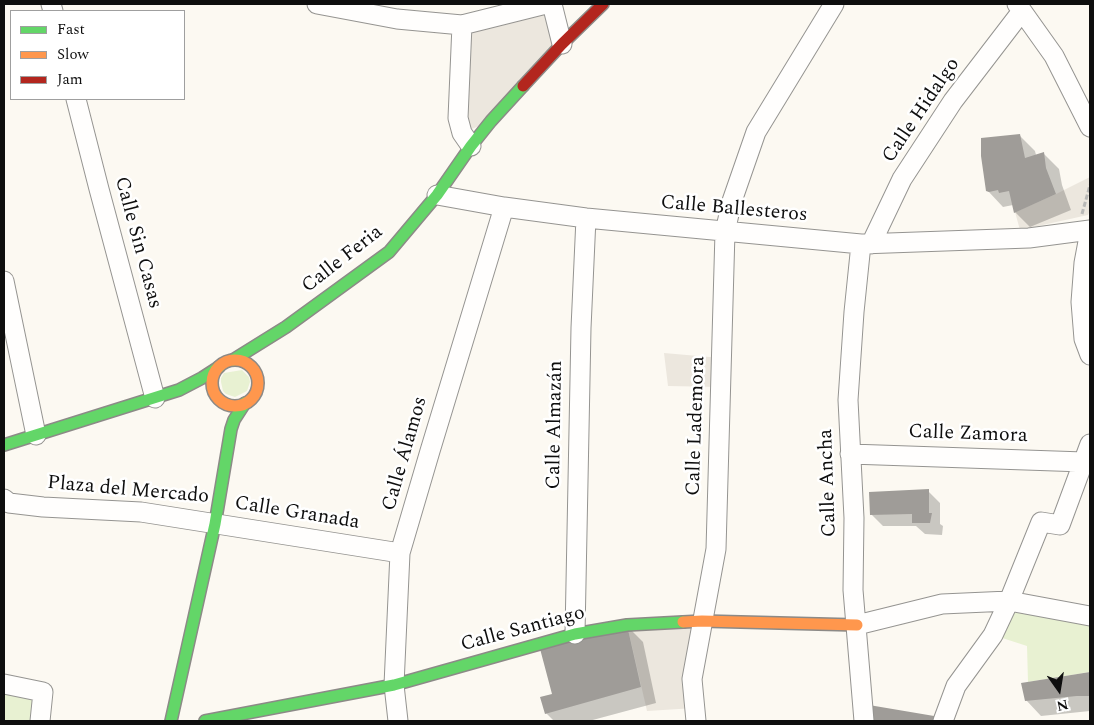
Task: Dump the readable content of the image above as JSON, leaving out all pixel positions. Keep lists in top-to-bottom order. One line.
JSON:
{"streets":{"street":["Calle Hidalgo","Calle Ballesteros","Calle Sin Casas","Calle Feria","Calle Almazán","Calle Lademora","Calle Zamora","Calle Álamos","Calle Ancha","Plaza del Mercado","Calle Granada","Calle Santiago"]},"crossings":[["Calle Hidalgo","Calle Ballesteros"],["Calle Hidalgo","Calle Ancha"],["Calle Ballesteros","Calle Feria"],["Calle Ballesteros","Calle Almazán"],["Calle Ballesteros","Calle Lademora"],["Calle Ballesteros","Calle Álamos"],["Calle Ballesteros","Calle Ancha"],["Calle Feria","Plaza del Mercado"],["Calle Almazán","Calle Santiago"],["Calle Lademora","Calle Santiago"],["Calle Zamora","Calle Ancha"],["Calle Álamos","Calle Granada"],["Calle Álamos","Calle Santiago"],["Calle Ancha","Calle Santiago"],["Plaza del Mercado","Calle Granada"]],"legend":["Fast","Slow","Jam"],"north":"bottom"}
